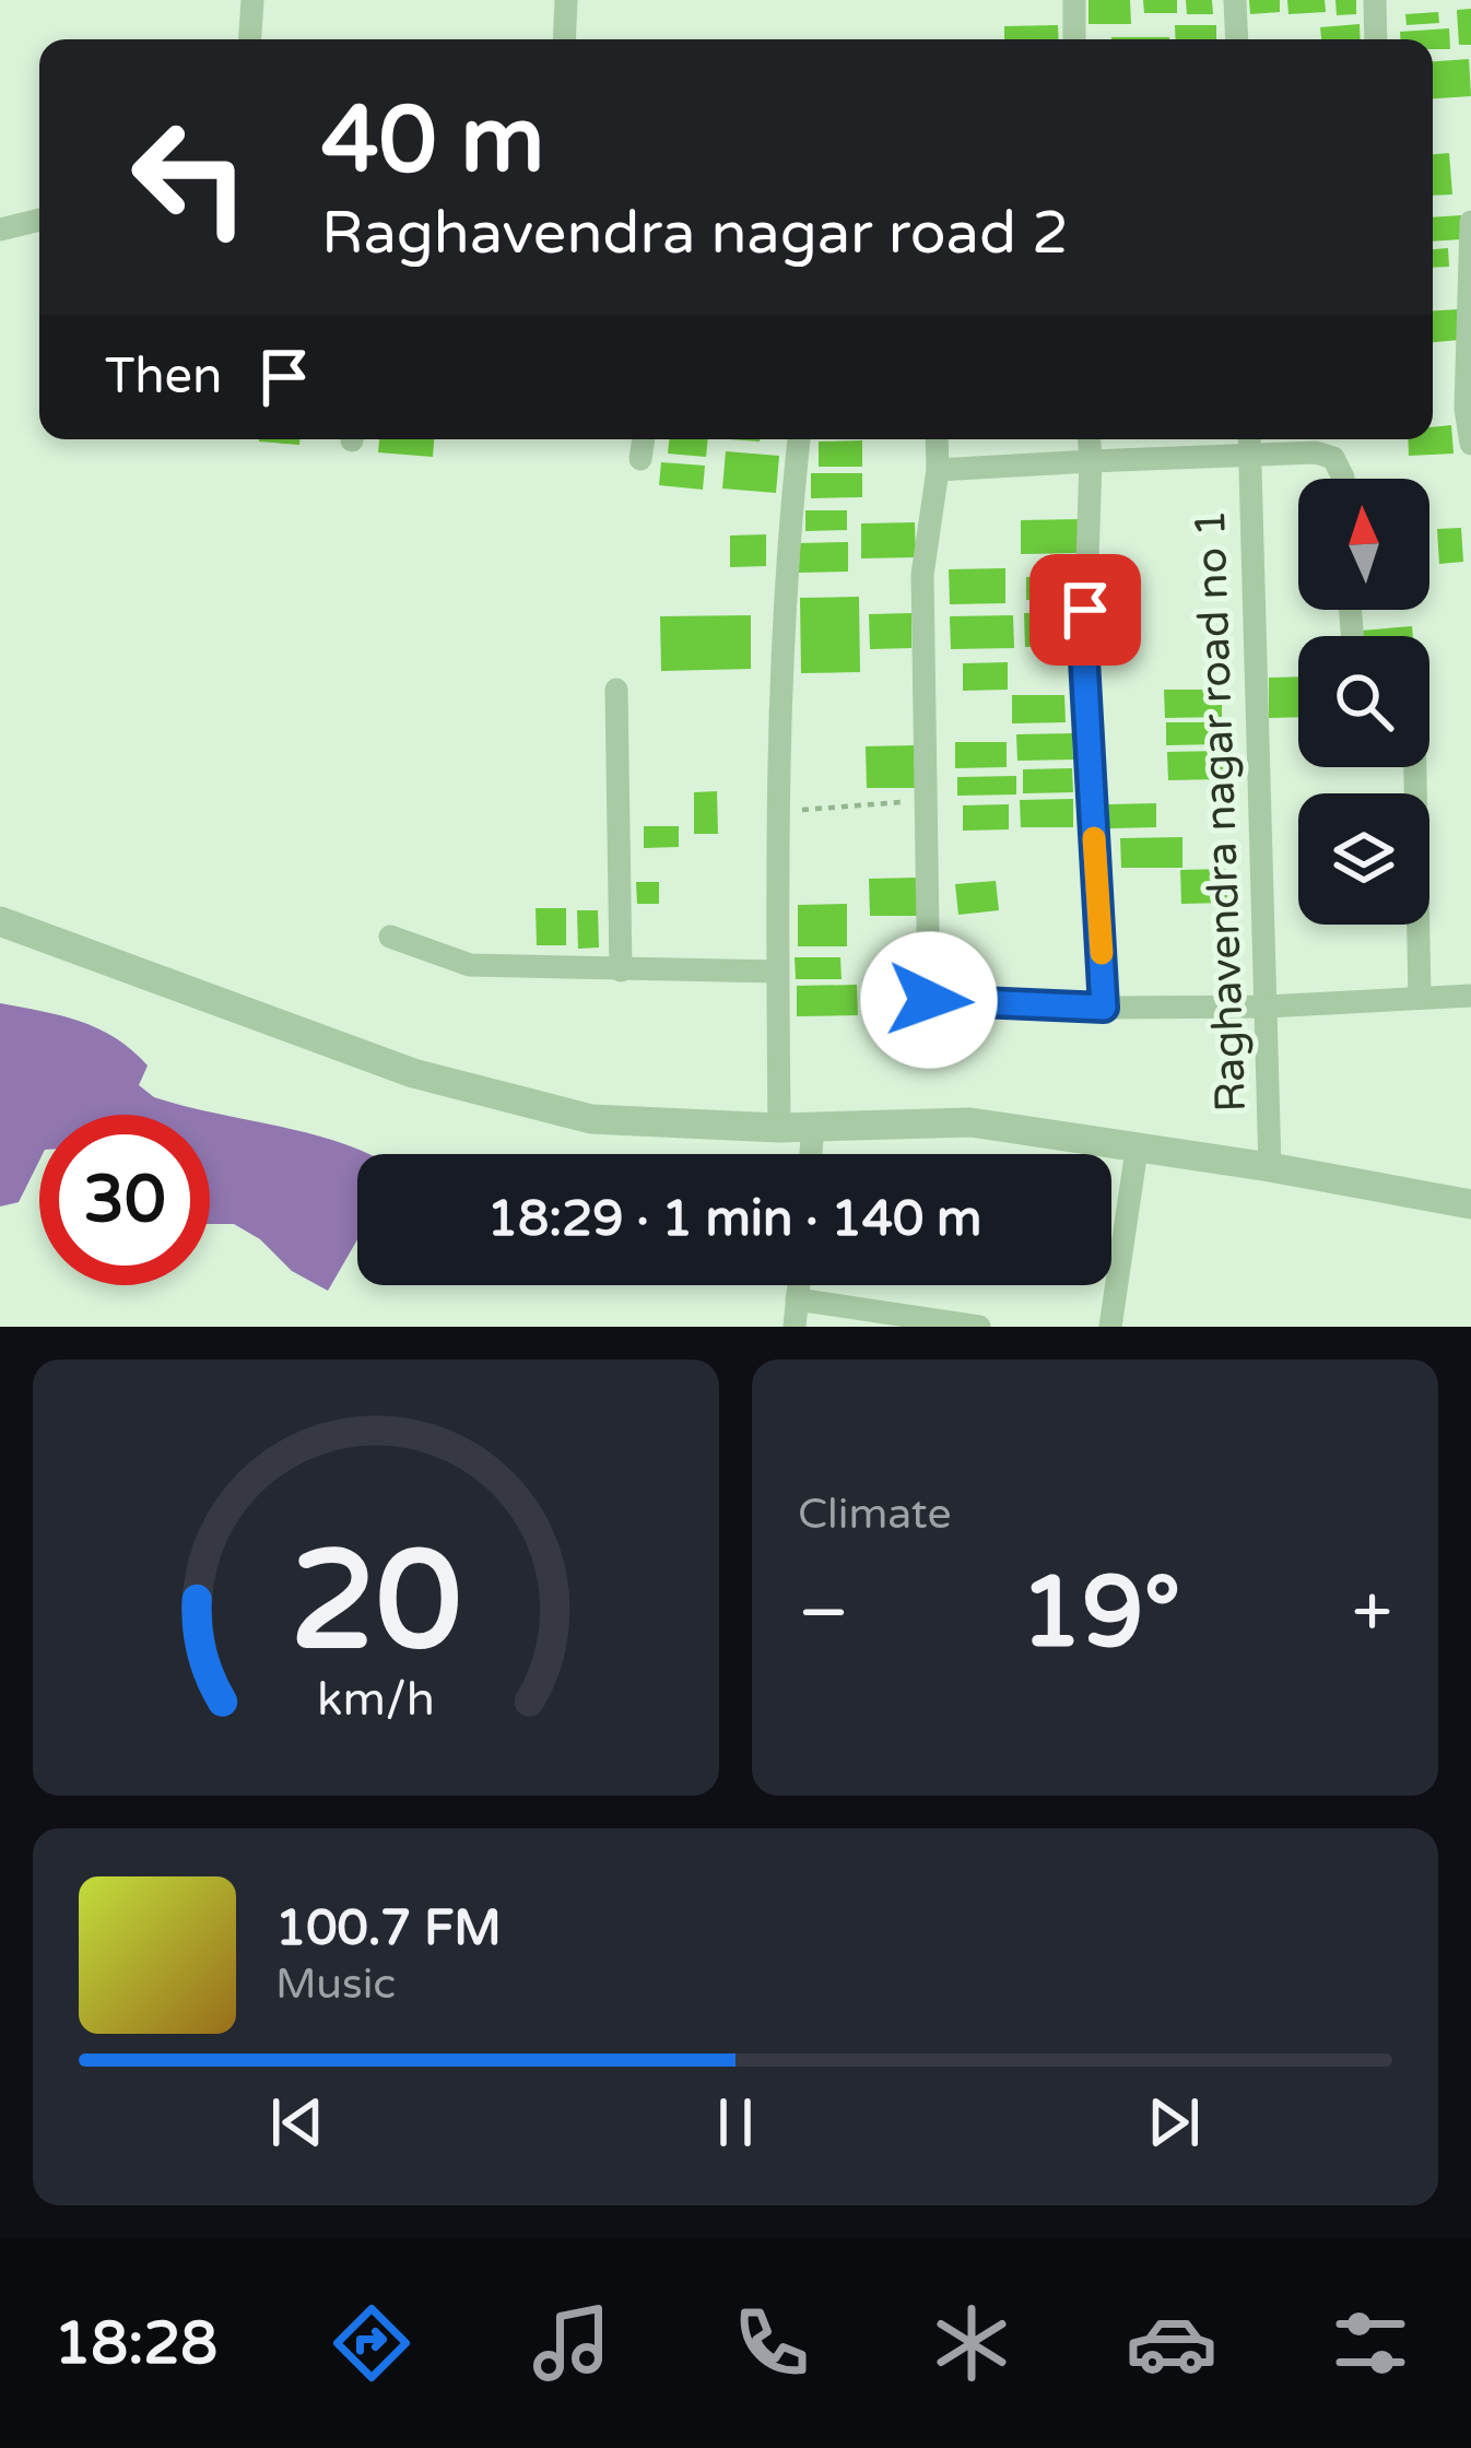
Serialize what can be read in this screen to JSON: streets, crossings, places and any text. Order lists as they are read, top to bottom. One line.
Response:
{"streets":{"street":["Raghavendra nagar road no 1"]},"north":"top","page":{"turn":["40 m","Raghavendra nagar road 2"],"then":"Then","limit":"30","trip":"18:29 · 1 min · 140 m","tile":"Climate","heat":["−","19°","+"],"song":["100.7 FM","Music"],"tabs":"18:28","gauge":["20","km/h"]}}
